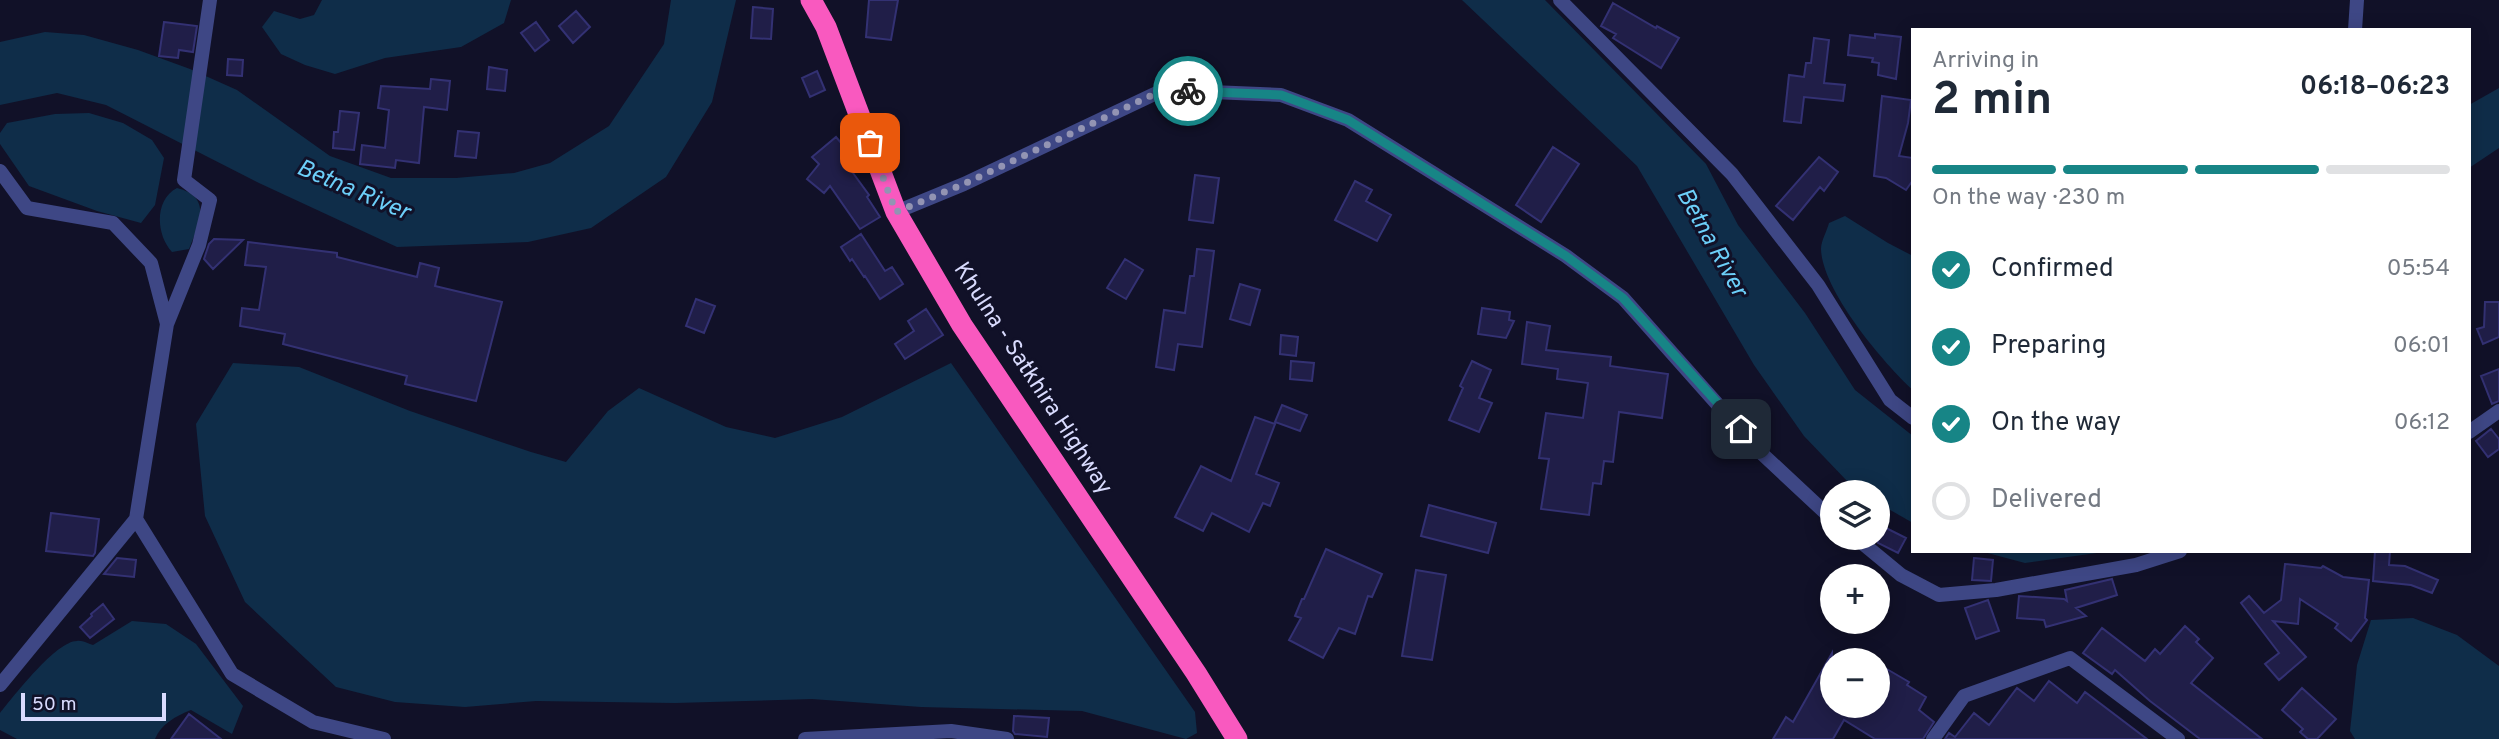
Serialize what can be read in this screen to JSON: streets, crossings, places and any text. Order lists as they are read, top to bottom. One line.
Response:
{"streets":{"highway":["Khulna - Satkhira Highway"]},"water":["Betna River"],"scale_bar":"50 m","page":{"heading":["2 min","Arriving in","06:18–06:23"],"bar":"On the way · 230 m","list":[["Confirmed","05:54"],["Preparing","06:01"],["On the way","06:12"],"Delivered"],"map_buttons":["+","−"],"scale":"50 m"}}
